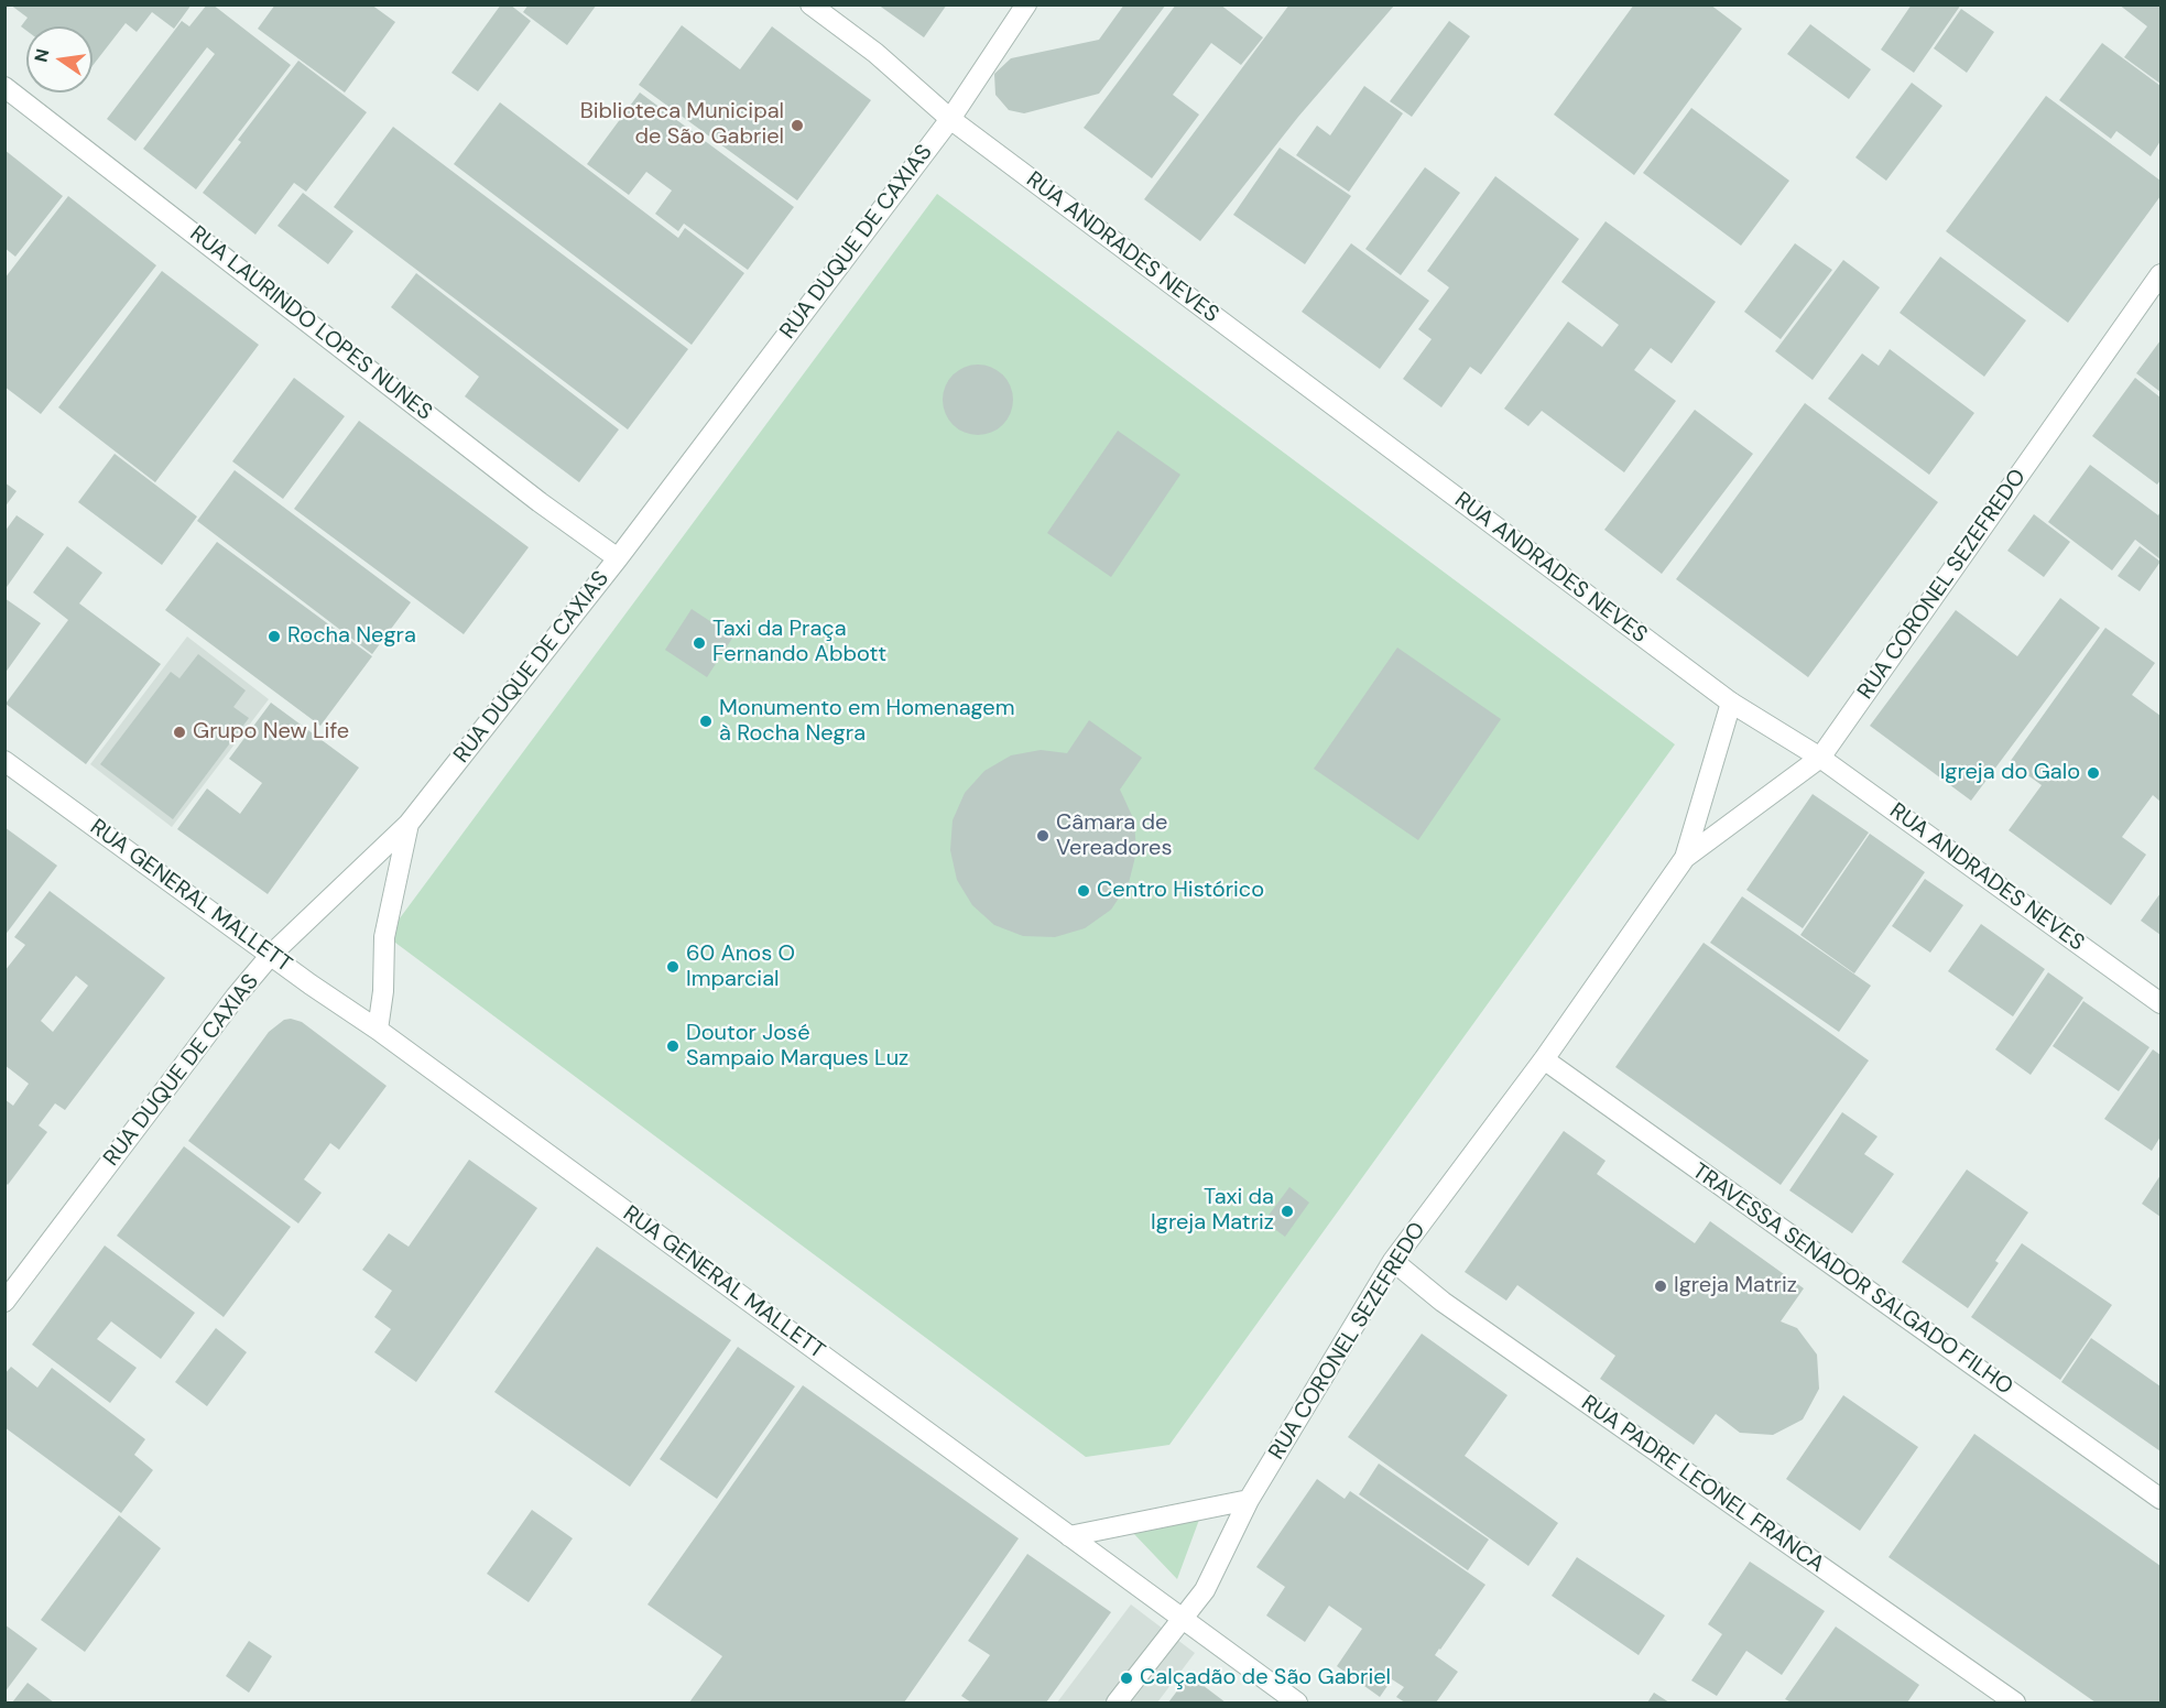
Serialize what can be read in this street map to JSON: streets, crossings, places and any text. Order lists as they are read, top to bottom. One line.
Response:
{"streets":{"street":["RUA DUQUE DE CAXIAS","RUA ANDRADES NEVES","RUA LAURINDO LOPES NUNES","RUA CORONEL SEZEFREDO","RUA GENERAL MALLETT","TRAVESSA SENADOR SALGADO FILHO","RUA PADRE LEONEL FRANCA"]},"crossings":[["RUA DUQUE DE CAXIAS","RUA ANDRADES NEVES"],["RUA DUQUE DE CAXIAS","RUA LAURINDO LOPES NUNES"],["RUA DUQUE DE CAXIAS","RUA GENERAL MALLETT"],["RUA ANDRADES NEVES","RUA CORONEL SEZEFREDO"],["RUA CORONEL SEZEFREDO","RUA GENERAL MALLETT"],["RUA CORONEL SEZEFREDO","TRAVESSA SENADOR SALGADO FILHO"],["RUA CORONEL SEZEFREDO","RUA PADRE LEONEL FRANCA"]],"places":["Biblioteca Municipal de São Gabriel","Rocha Negra","Taxi da Praça Fernando Abbott","Monumento em Homenagem à Rocha Negra","Grupo New Life","Igreja do Galo","Câmara de Vereadores","Centro Histórico","60 Anos O Imparcial","Doutor José Sampaio Marques Luz","Taxi da Igreja Matriz","Igreja Matriz","Calçadão de São Gabriel"],"north":"left"}
